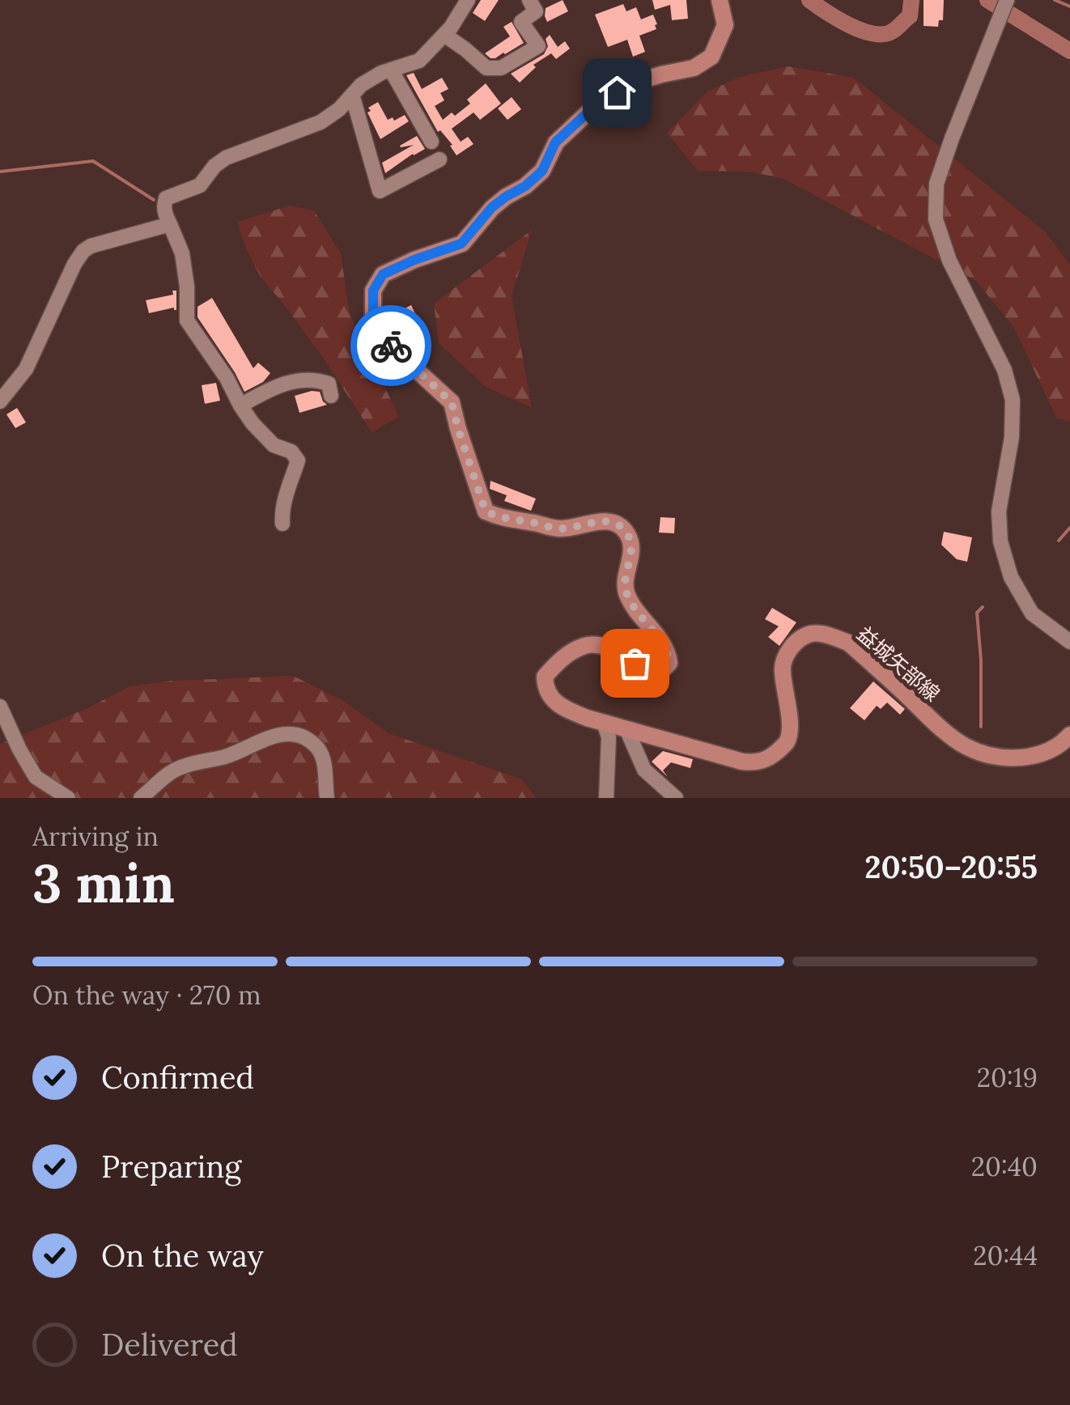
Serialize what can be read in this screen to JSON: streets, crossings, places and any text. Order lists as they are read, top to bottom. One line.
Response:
{"streets":{"main road":["益城矢部線"]},"page":{"heading":["3 min","Arriving in","20:50–20:55"],"bar":"On the way · 270 m","list":[["Confirmed","20:19"],["Preparing","20:40"],["On the way","20:44"],"Delivered"]}}
